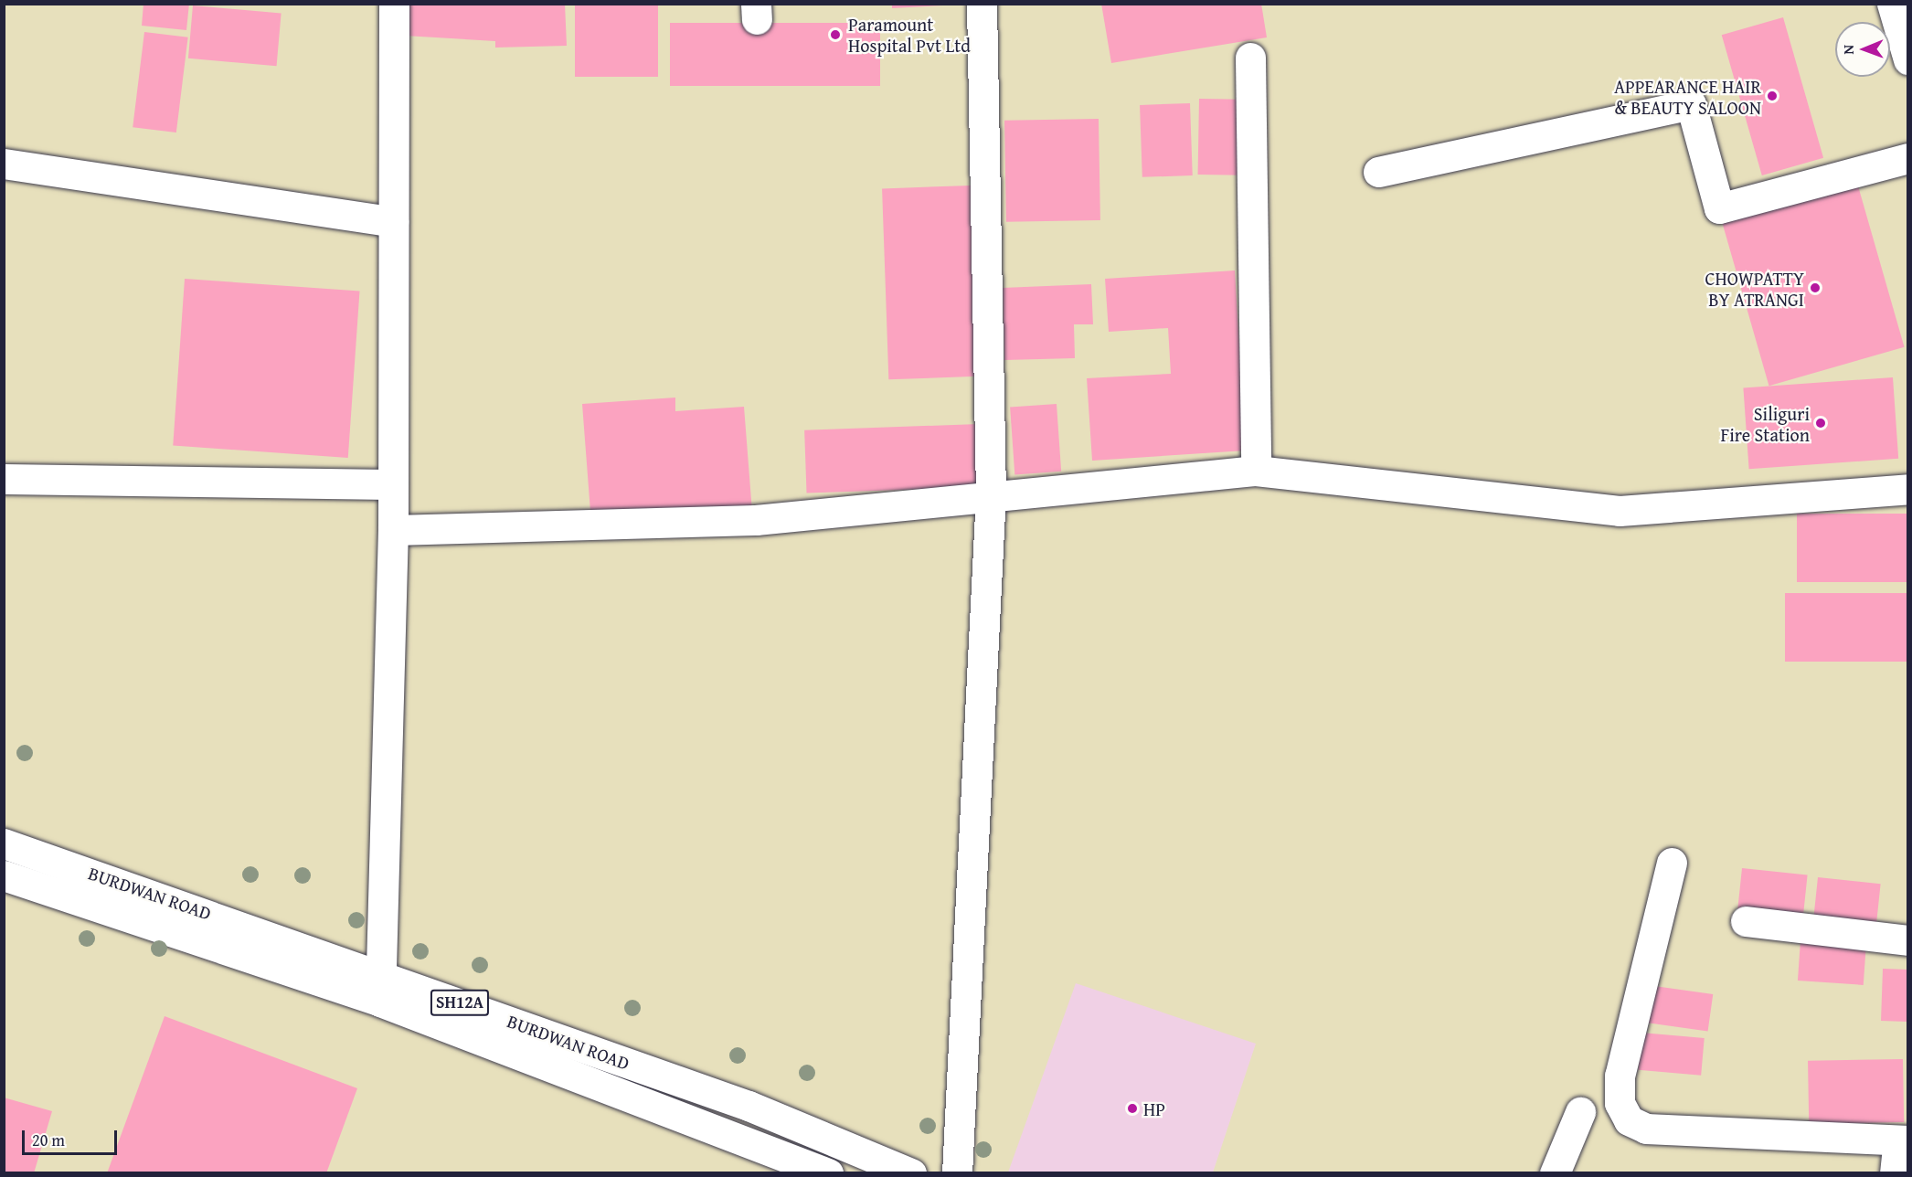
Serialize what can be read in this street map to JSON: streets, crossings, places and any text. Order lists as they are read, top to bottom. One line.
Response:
{"streets":{"street":["BURDWAN ROAD","SH12A"]},"places":["Paramount Hospital Pvt Ltd","APPEARANCE HAIR & BEAUTY SALOON","CHOWPATTY BY ATRANGI","Siliguri Fire Station","HP"],"scale_bar":"20 m","north":"left"}
